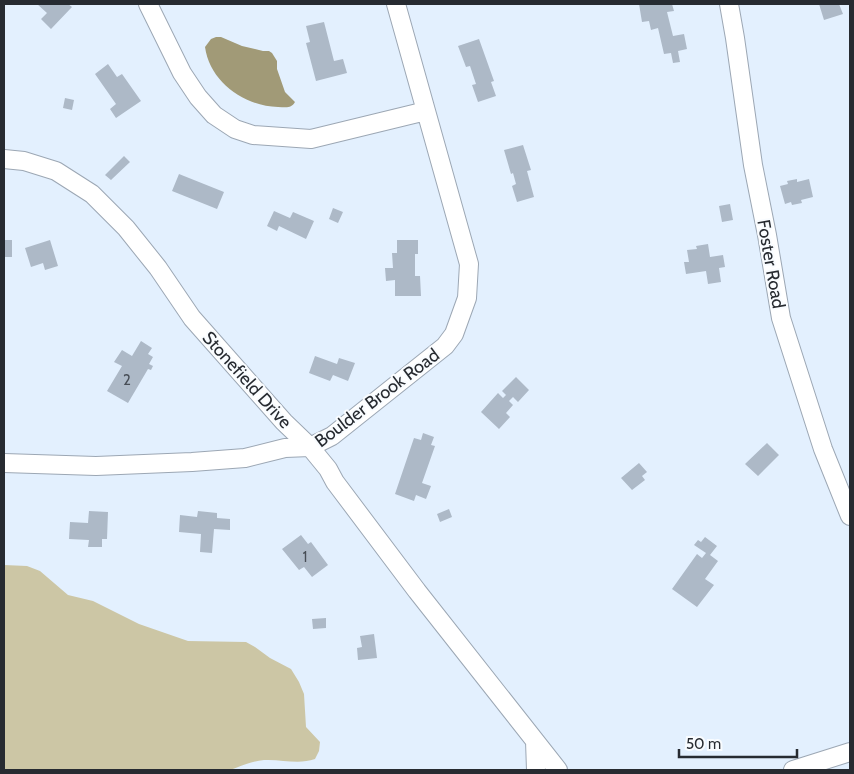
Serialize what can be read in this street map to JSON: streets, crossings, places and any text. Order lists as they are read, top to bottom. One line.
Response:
{"streets":{"street":["Foster Road","Stonefield Drive","Boulder Brook Road"]},"crossings":[["Stonefield Drive","Boulder Brook Road"]],"house_numbers":["2","1"],"scale_bar":"50 m"}
